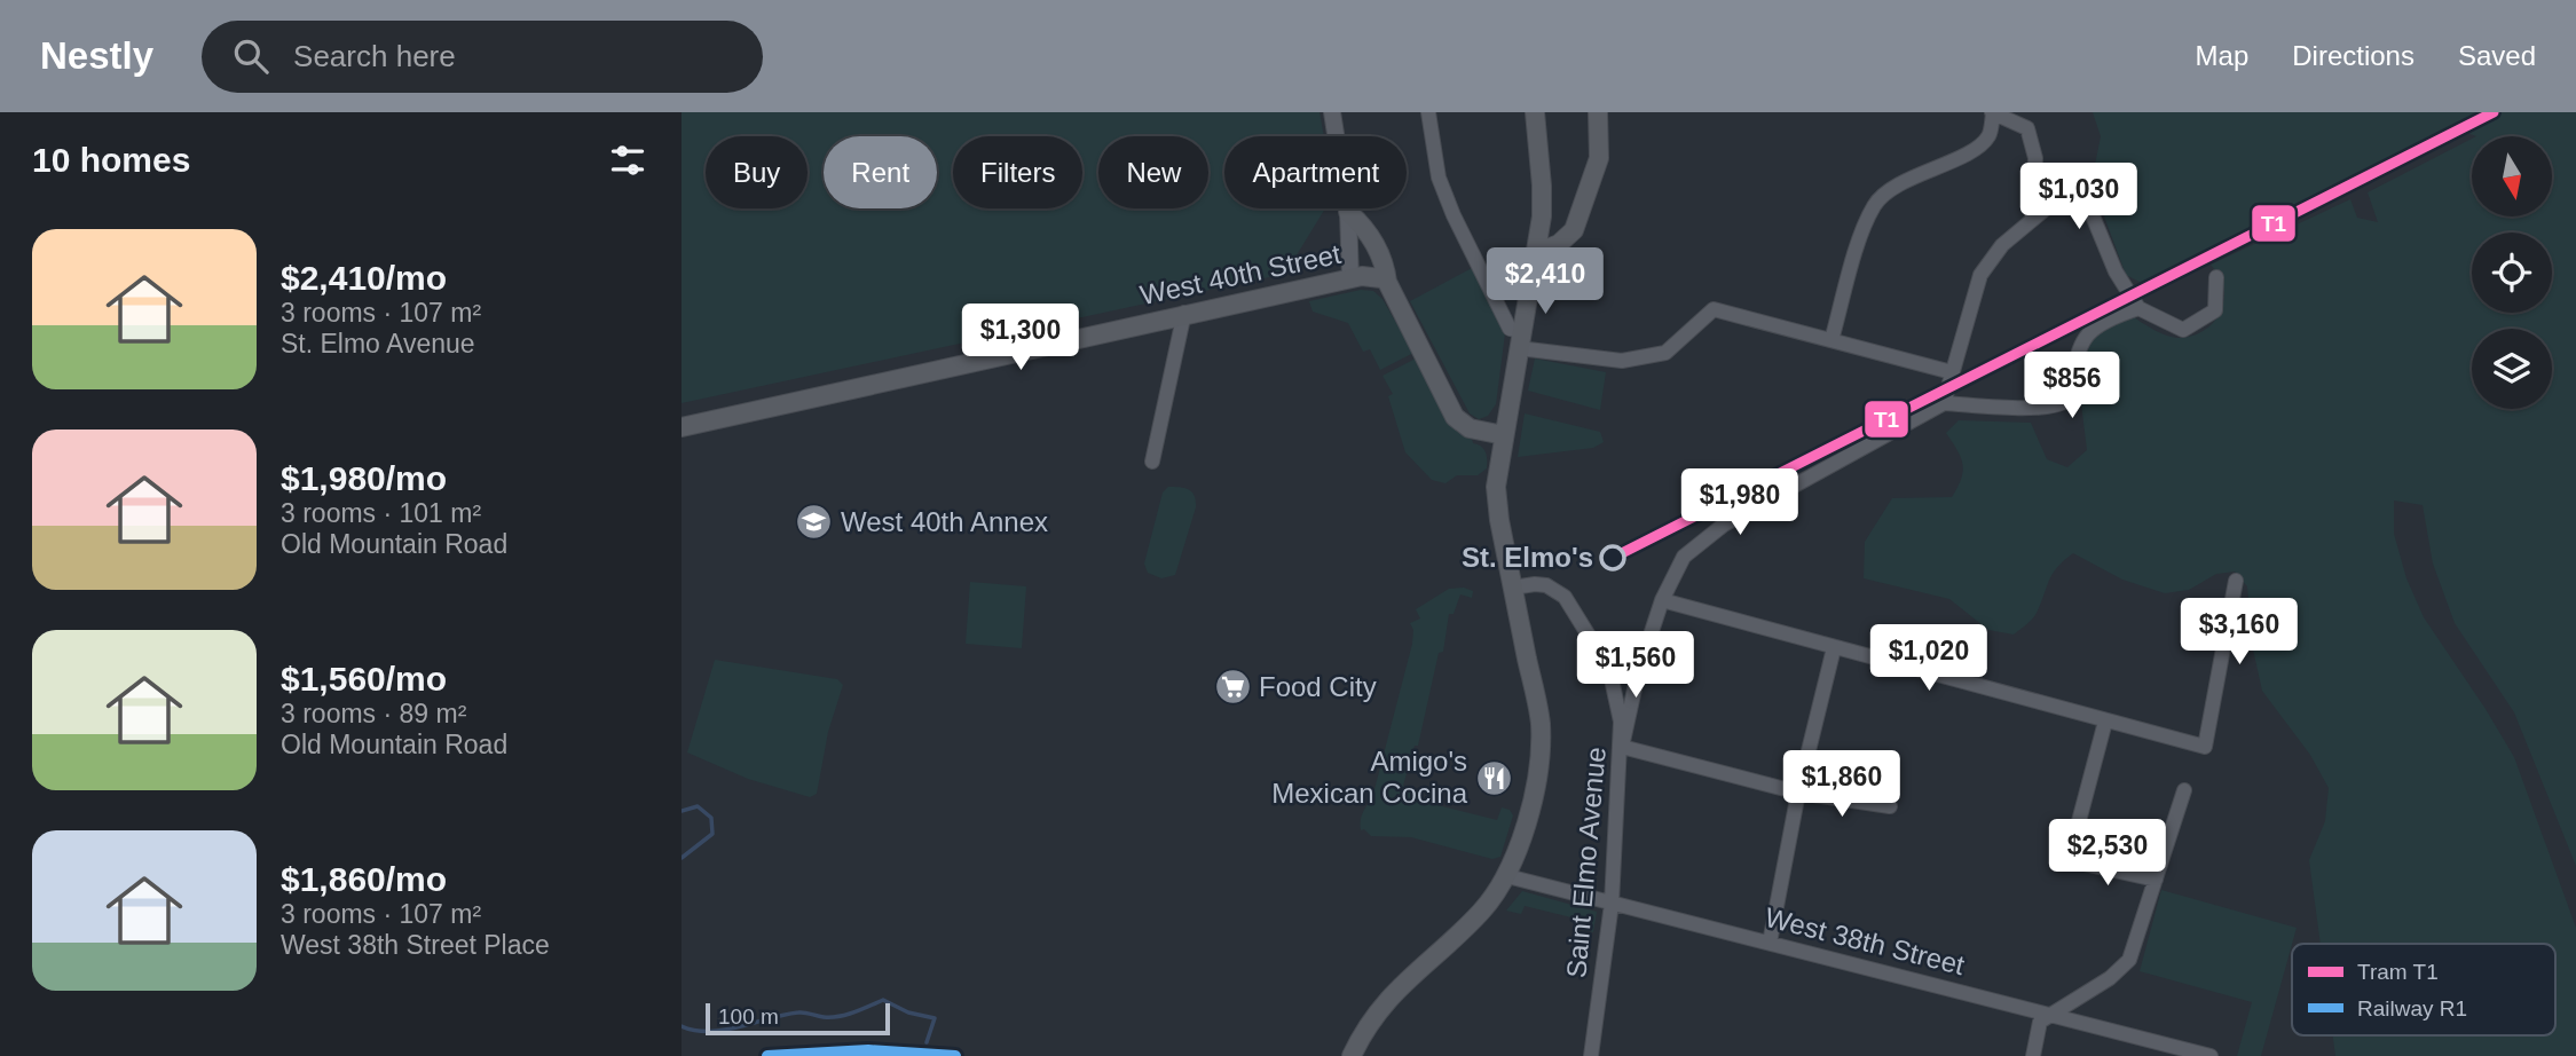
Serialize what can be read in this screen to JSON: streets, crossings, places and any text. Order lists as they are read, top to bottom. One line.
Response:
{"streets":{"main road":["West 40th Street"],"street":["Saint Elmo Avenue","West 38th Street"]},"crossings":[["Saint Elmo Avenue","West 38th Street"]],"places":{"school or university":["West 40th Annex"],"other":["St. Elmo's"],"supermarket":["Food City"],"restaurant":["Amigo's Mexican Cocina"]},"lines":["tram line T1","rail line R1"],"legend":["Tram T1","Railway R1"],"scale_bar":"100 m","north":"bottom","page":{"header":"Nestly","search":"Search here","nav":["Map","Directions","Saved"],"heading":"10 homes","chip":["Buy","Rent","Filters","New","Apartment"],"price":["$1,030","$2,410","$1,300","$856","$1,980","$3,160","$1,020","$1,560","$1,860","$2,530"],"list":[{"name":"$2,410/mo","note":"3 rooms · 107 m² · St. Elmo Avenue"},{"name":"$1,980/mo","note":"3 rooms · 101 m² · Old Mountain Road"},{"name":"$1,560/mo","note":"3 rooms · 89 m² · Old Mountain Road"},{"name":"$1,860/mo","note":"3 rooms · 107 m² · West 38th Street Place"}],"scale":"100 m"}}
